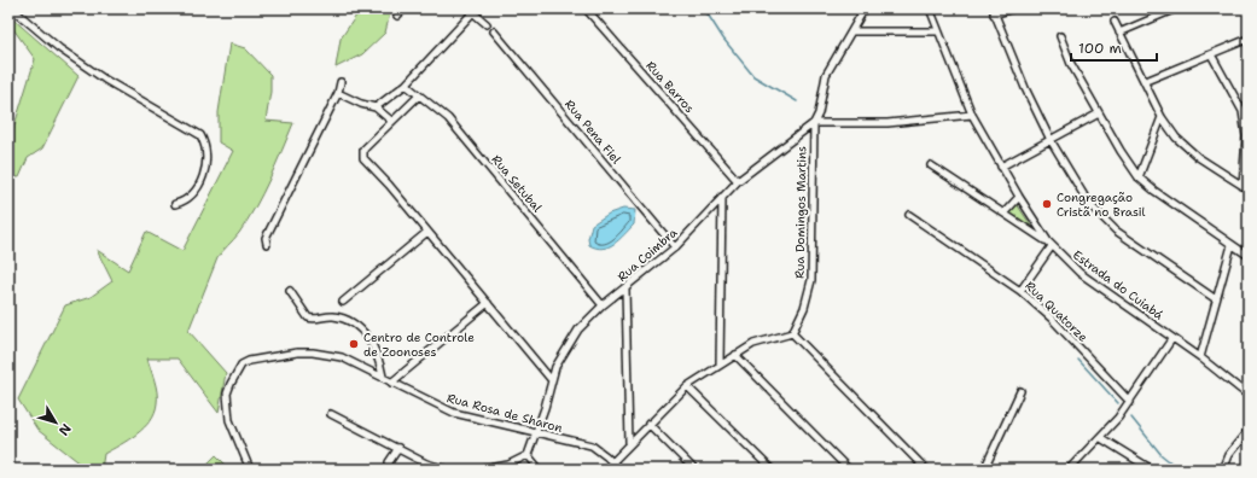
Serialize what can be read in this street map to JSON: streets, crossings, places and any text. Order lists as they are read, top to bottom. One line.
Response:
{"streets":{"street":["Rua Barros","Rua Pena Fiel","Rua Setubal","Rua Domingos Martins","Rua Coimbra","Estrada do Cuiabá","Rua Quatorze","Rua Rosa de Sharon"]},"crossings":[["Rua Barros","Rua Coimbra"],["Rua Pena Fiel","Rua Coimbra"],["Rua Setubal","Rua Coimbra"],["Rua Domingos Martins","Rua Coimbra"],["Rua Coimbra","Rua Rosa de Sharon"]],"places":["Congregação Cristã no Brasil","Centro de Controle de Zoonoses"],"scale_bar":"100 m","north":"bottom right"}
